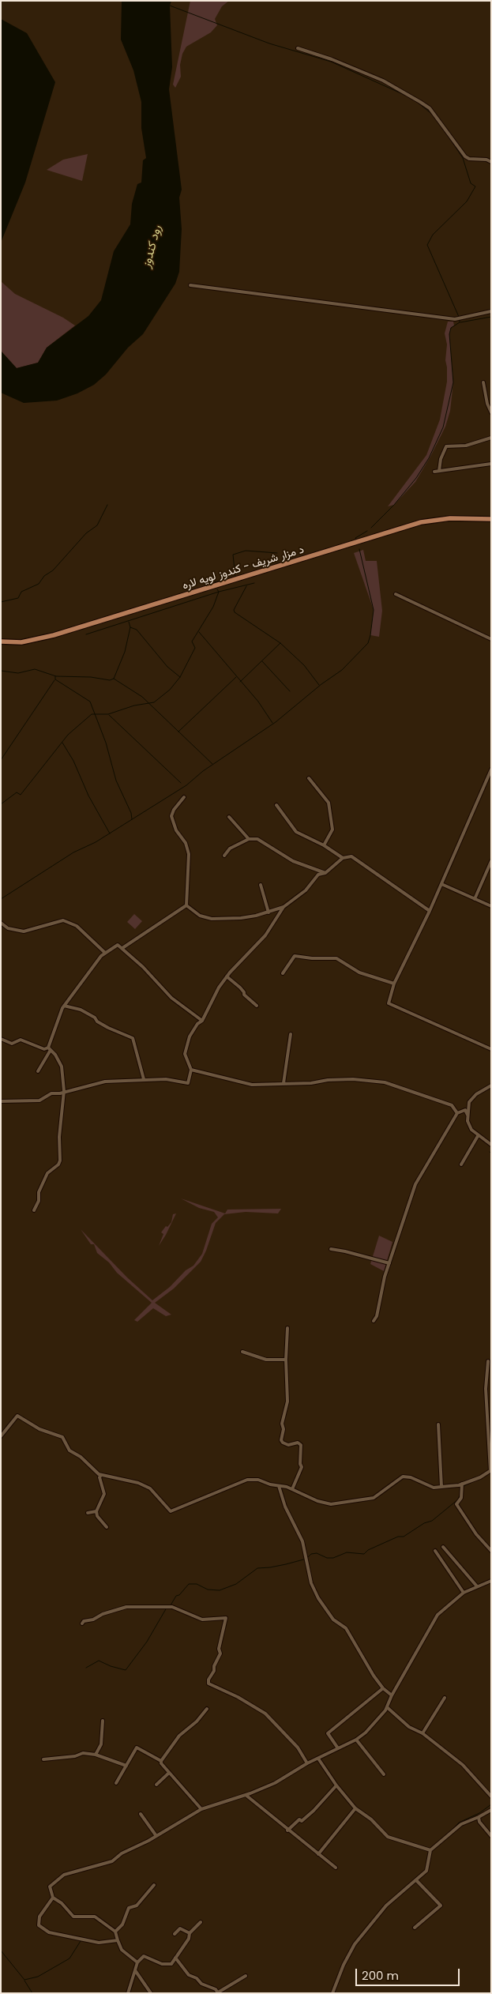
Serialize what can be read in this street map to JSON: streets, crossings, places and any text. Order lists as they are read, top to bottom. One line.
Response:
{"streets":{"main road":["د مزار شریف - کندوز لویه لاره"]},"water":["رود کندوز"],"scale_bar":"200 m"}
